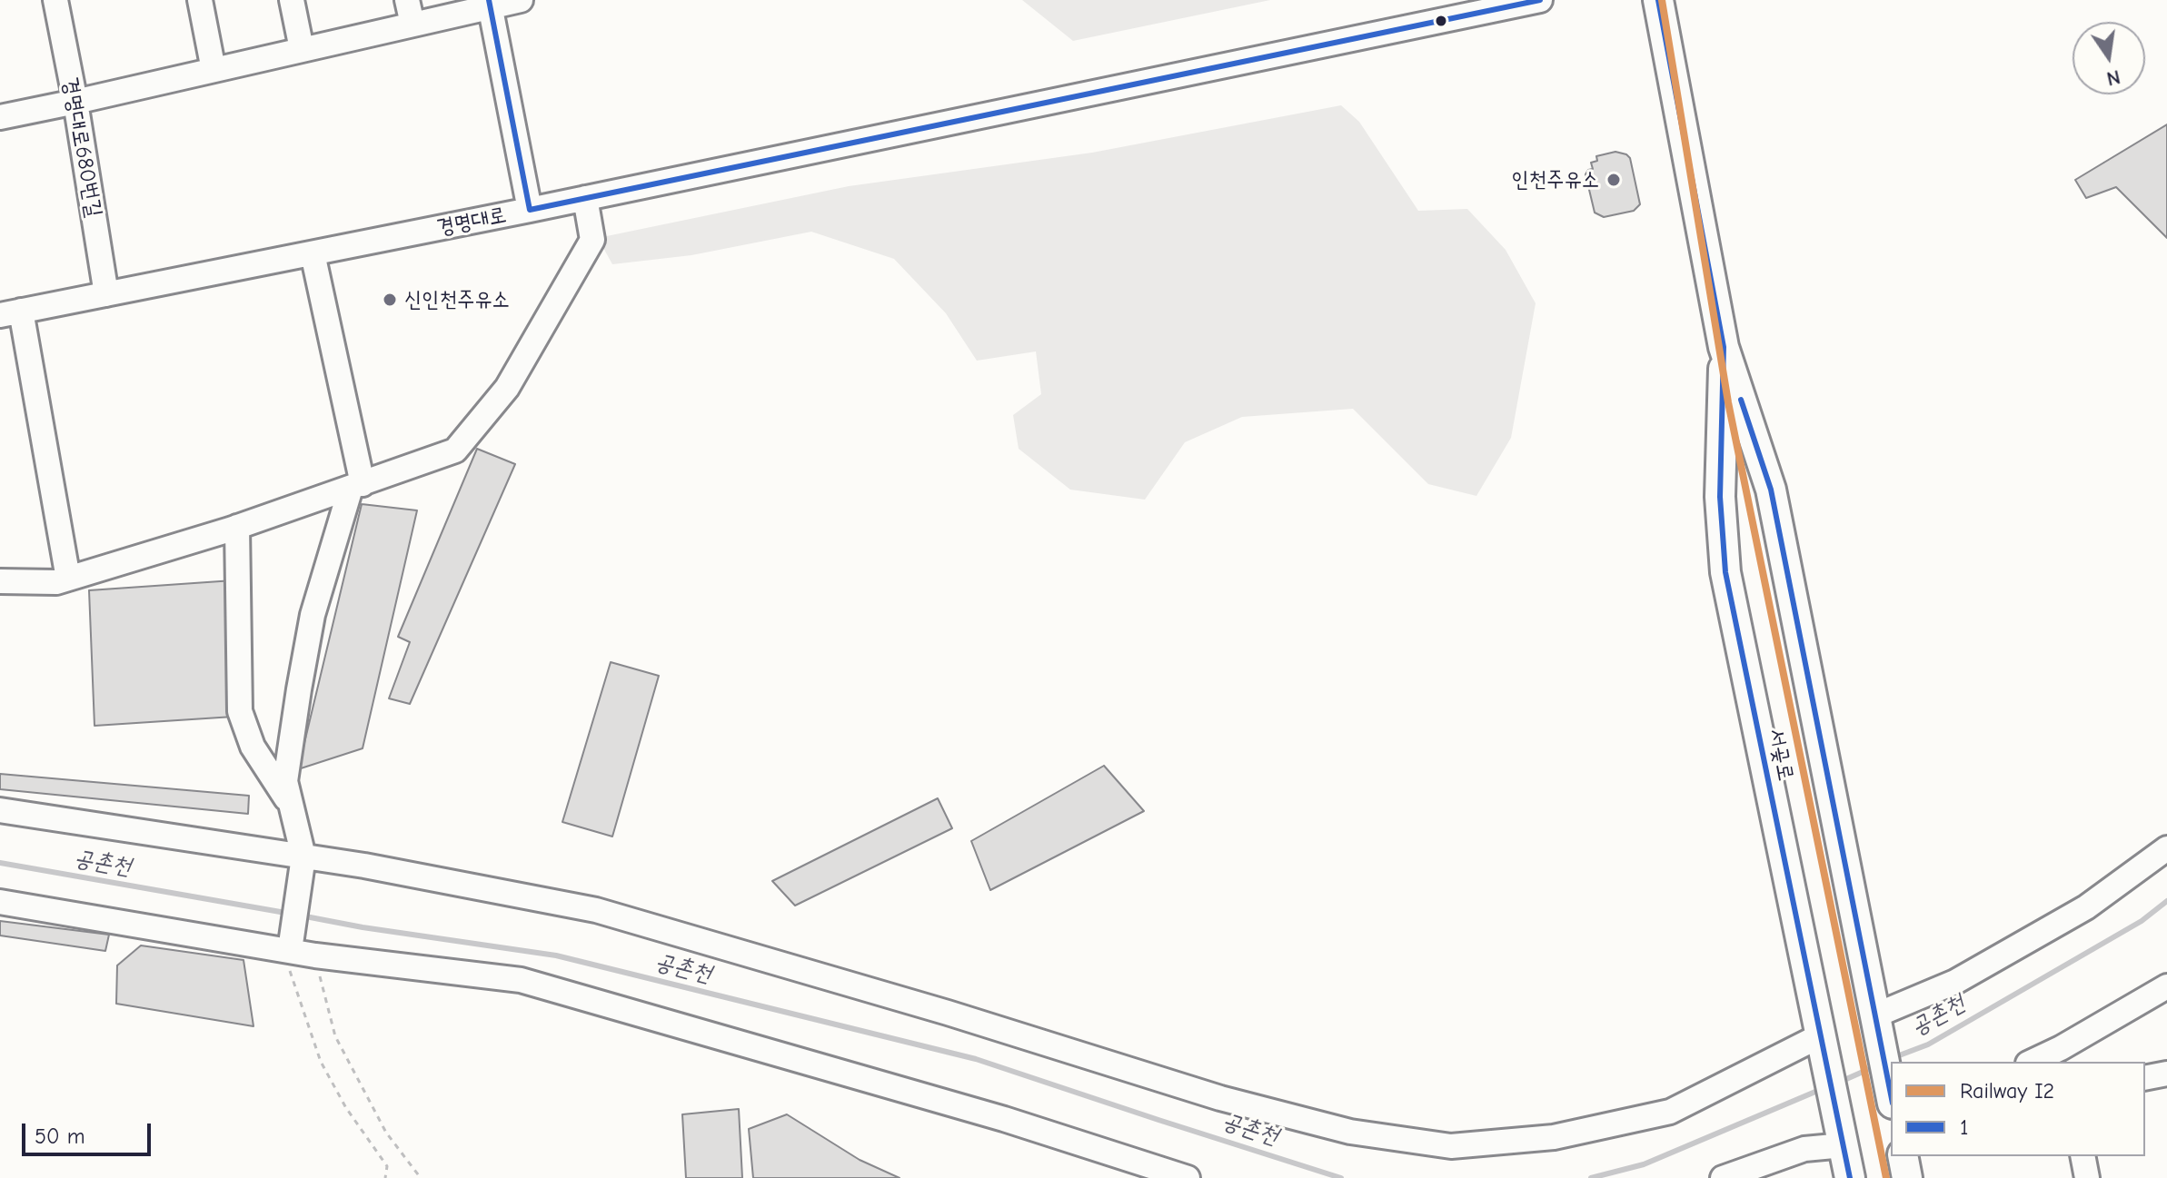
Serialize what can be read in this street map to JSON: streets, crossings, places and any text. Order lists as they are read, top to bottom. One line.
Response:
{"streets":{"main road":["서곶로"],"street":["경명대로680번길","경명대로"]},"crossings":[["경명대로680번길","경명대로"]],"water":["공촌천"],"places":["인천주유소","신인천주유소"],"lines":["rail line I2","transit line 1"],"legend":["Railway I2","1"],"scale_bar":"50 m","north":"bottom"}
